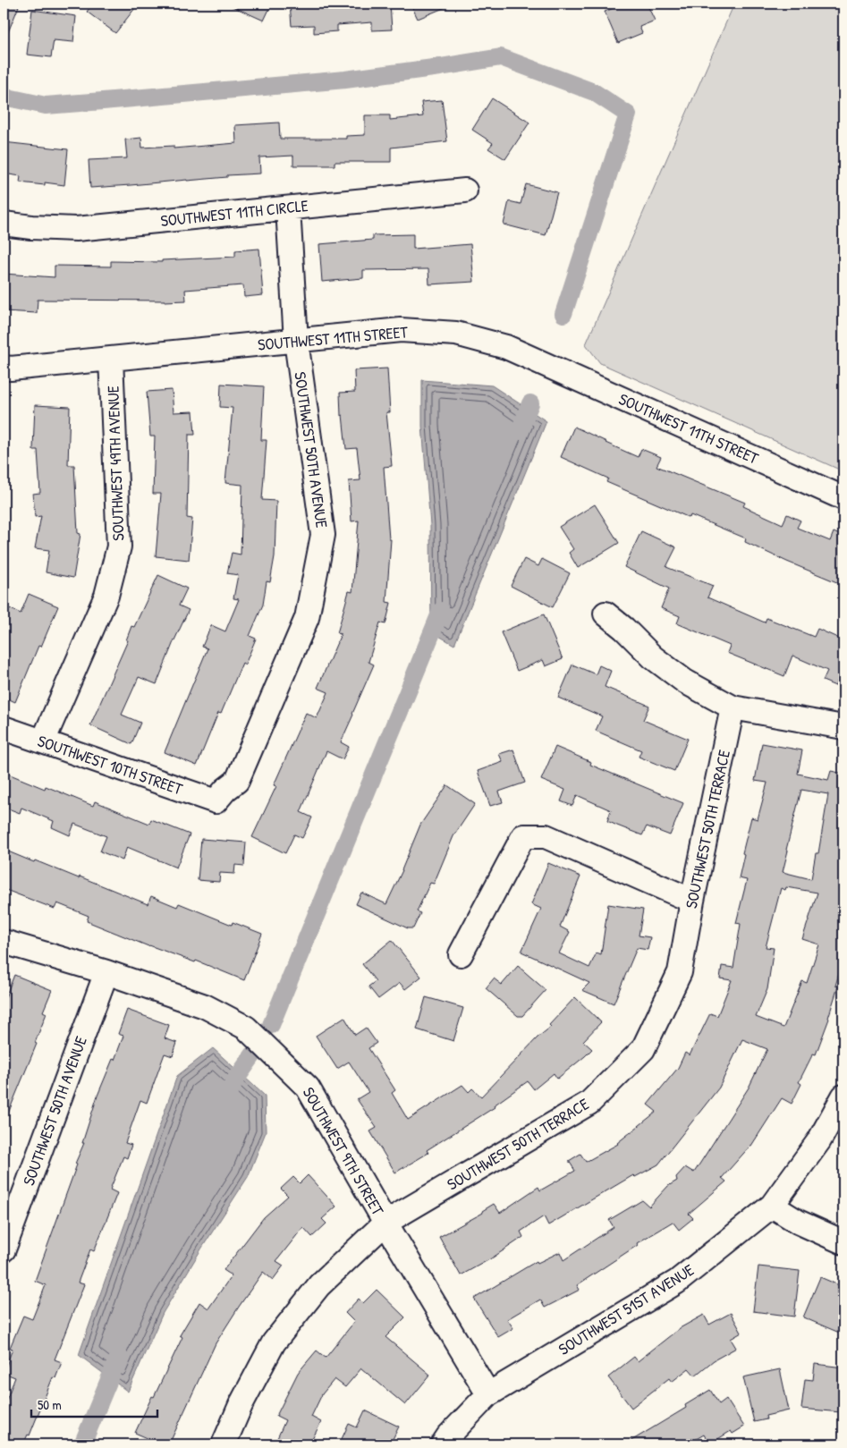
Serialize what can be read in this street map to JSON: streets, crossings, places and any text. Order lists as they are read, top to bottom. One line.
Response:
{"streets":{"street":["SOUTHWEST 11TH CIRCLE","SOUTHWEST 11TH STREET","SOUTHWEST 50TH AVENUE","SOUTHWEST 49TH AVENUE","SOUTHWEST 10TH STREET","SOUTHWEST 50TH TERRACE","SOUTHWEST 9TH STREET","SOUTHWEST 51ST AVENUE"]},"crossings":[["SOUTHWEST 11TH CIRCLE","SOUTHWEST 50TH AVENUE"],["SOUTHWEST 11TH STREET","SOUTHWEST 50TH AVENUE"],["SOUTHWEST 11TH STREET","SOUTHWEST 49TH AVENUE"],["SOUTHWEST 50TH AVENUE","SOUTHWEST 10TH STREET"],["SOUTHWEST 50TH AVENUE","SOUTHWEST 9TH STREET"],["SOUTHWEST 49TH AVENUE","SOUTHWEST 10TH STREET"],["SOUTHWEST 50TH TERRACE","SOUTHWEST 9TH STREET"],["SOUTHWEST 9TH STREET","SOUTHWEST 51ST AVENUE"]],"scale_bar":"50 m"}
